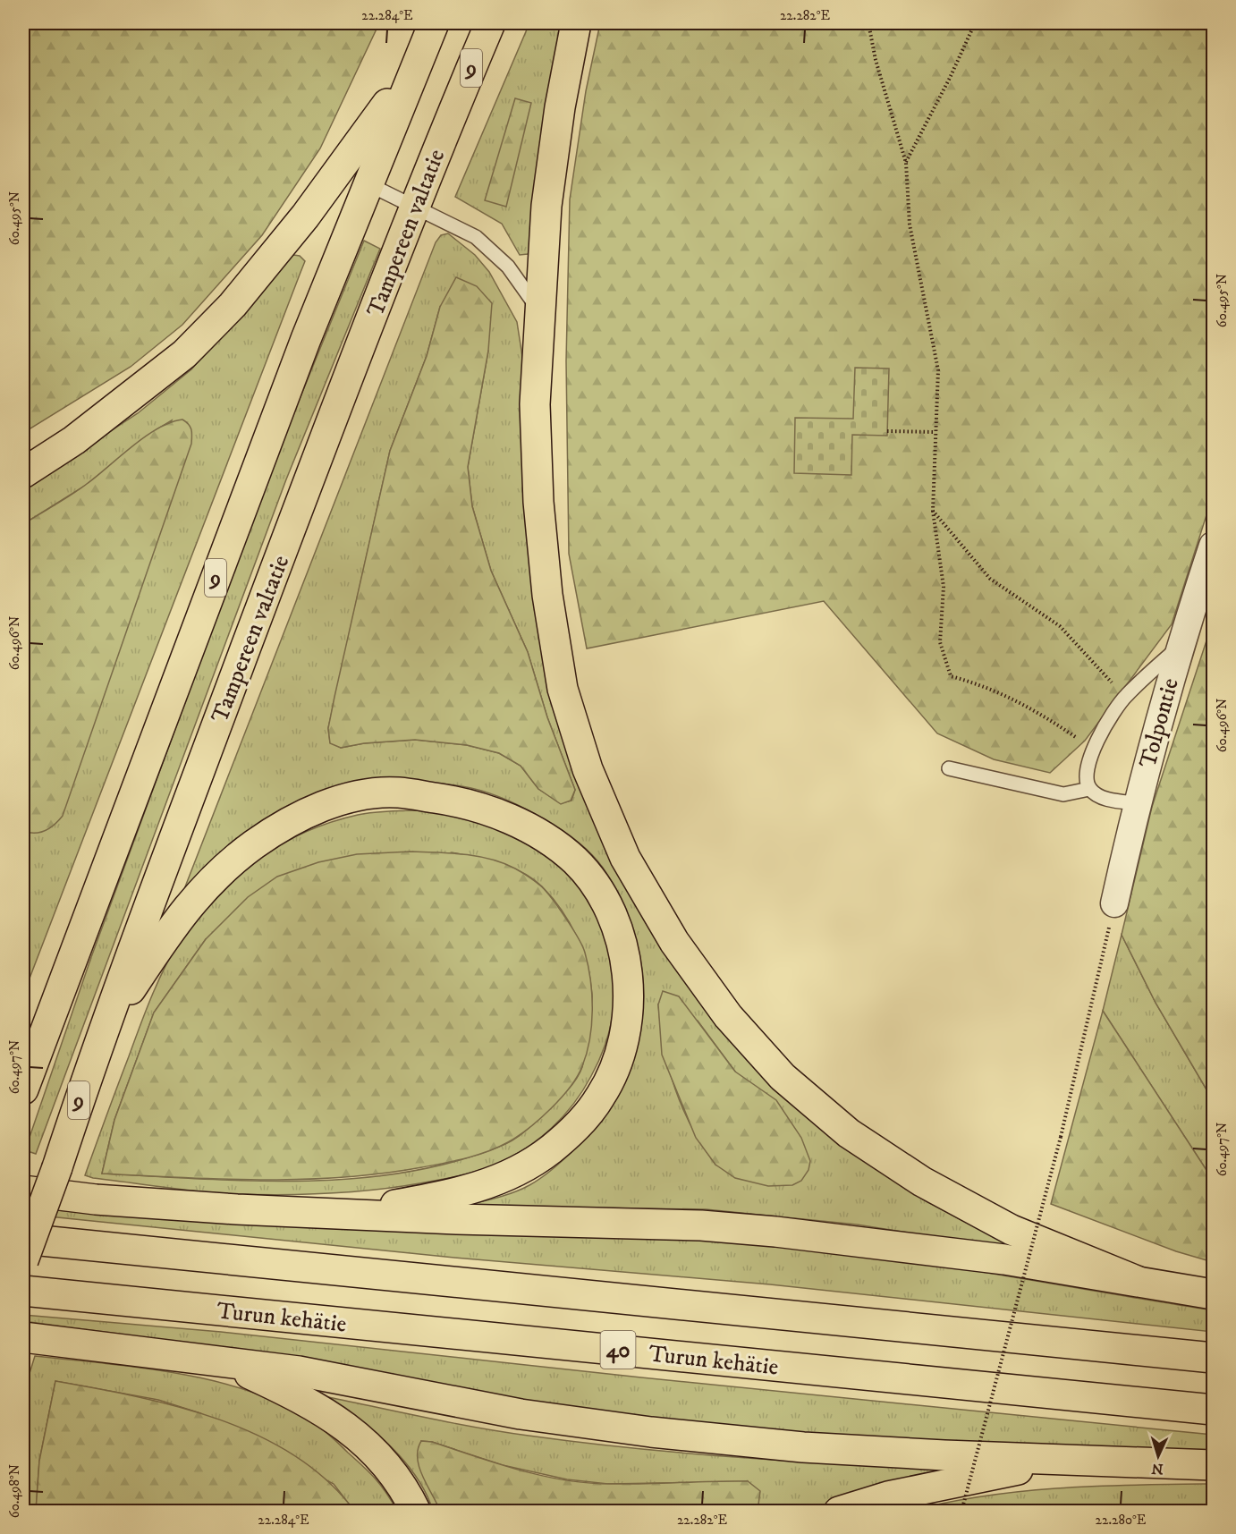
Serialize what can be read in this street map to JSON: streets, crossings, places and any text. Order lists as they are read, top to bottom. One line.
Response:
{"streets":{"highway":["9","Tampereen valtatie","Turun kehätie","40"],"street":["Tolpontie"]},"north":"bottom","coordinates":["22.284°E","22.282°E","60.495°N","60.496°N","60.497°N","60.498°N","22.280°E"]}
